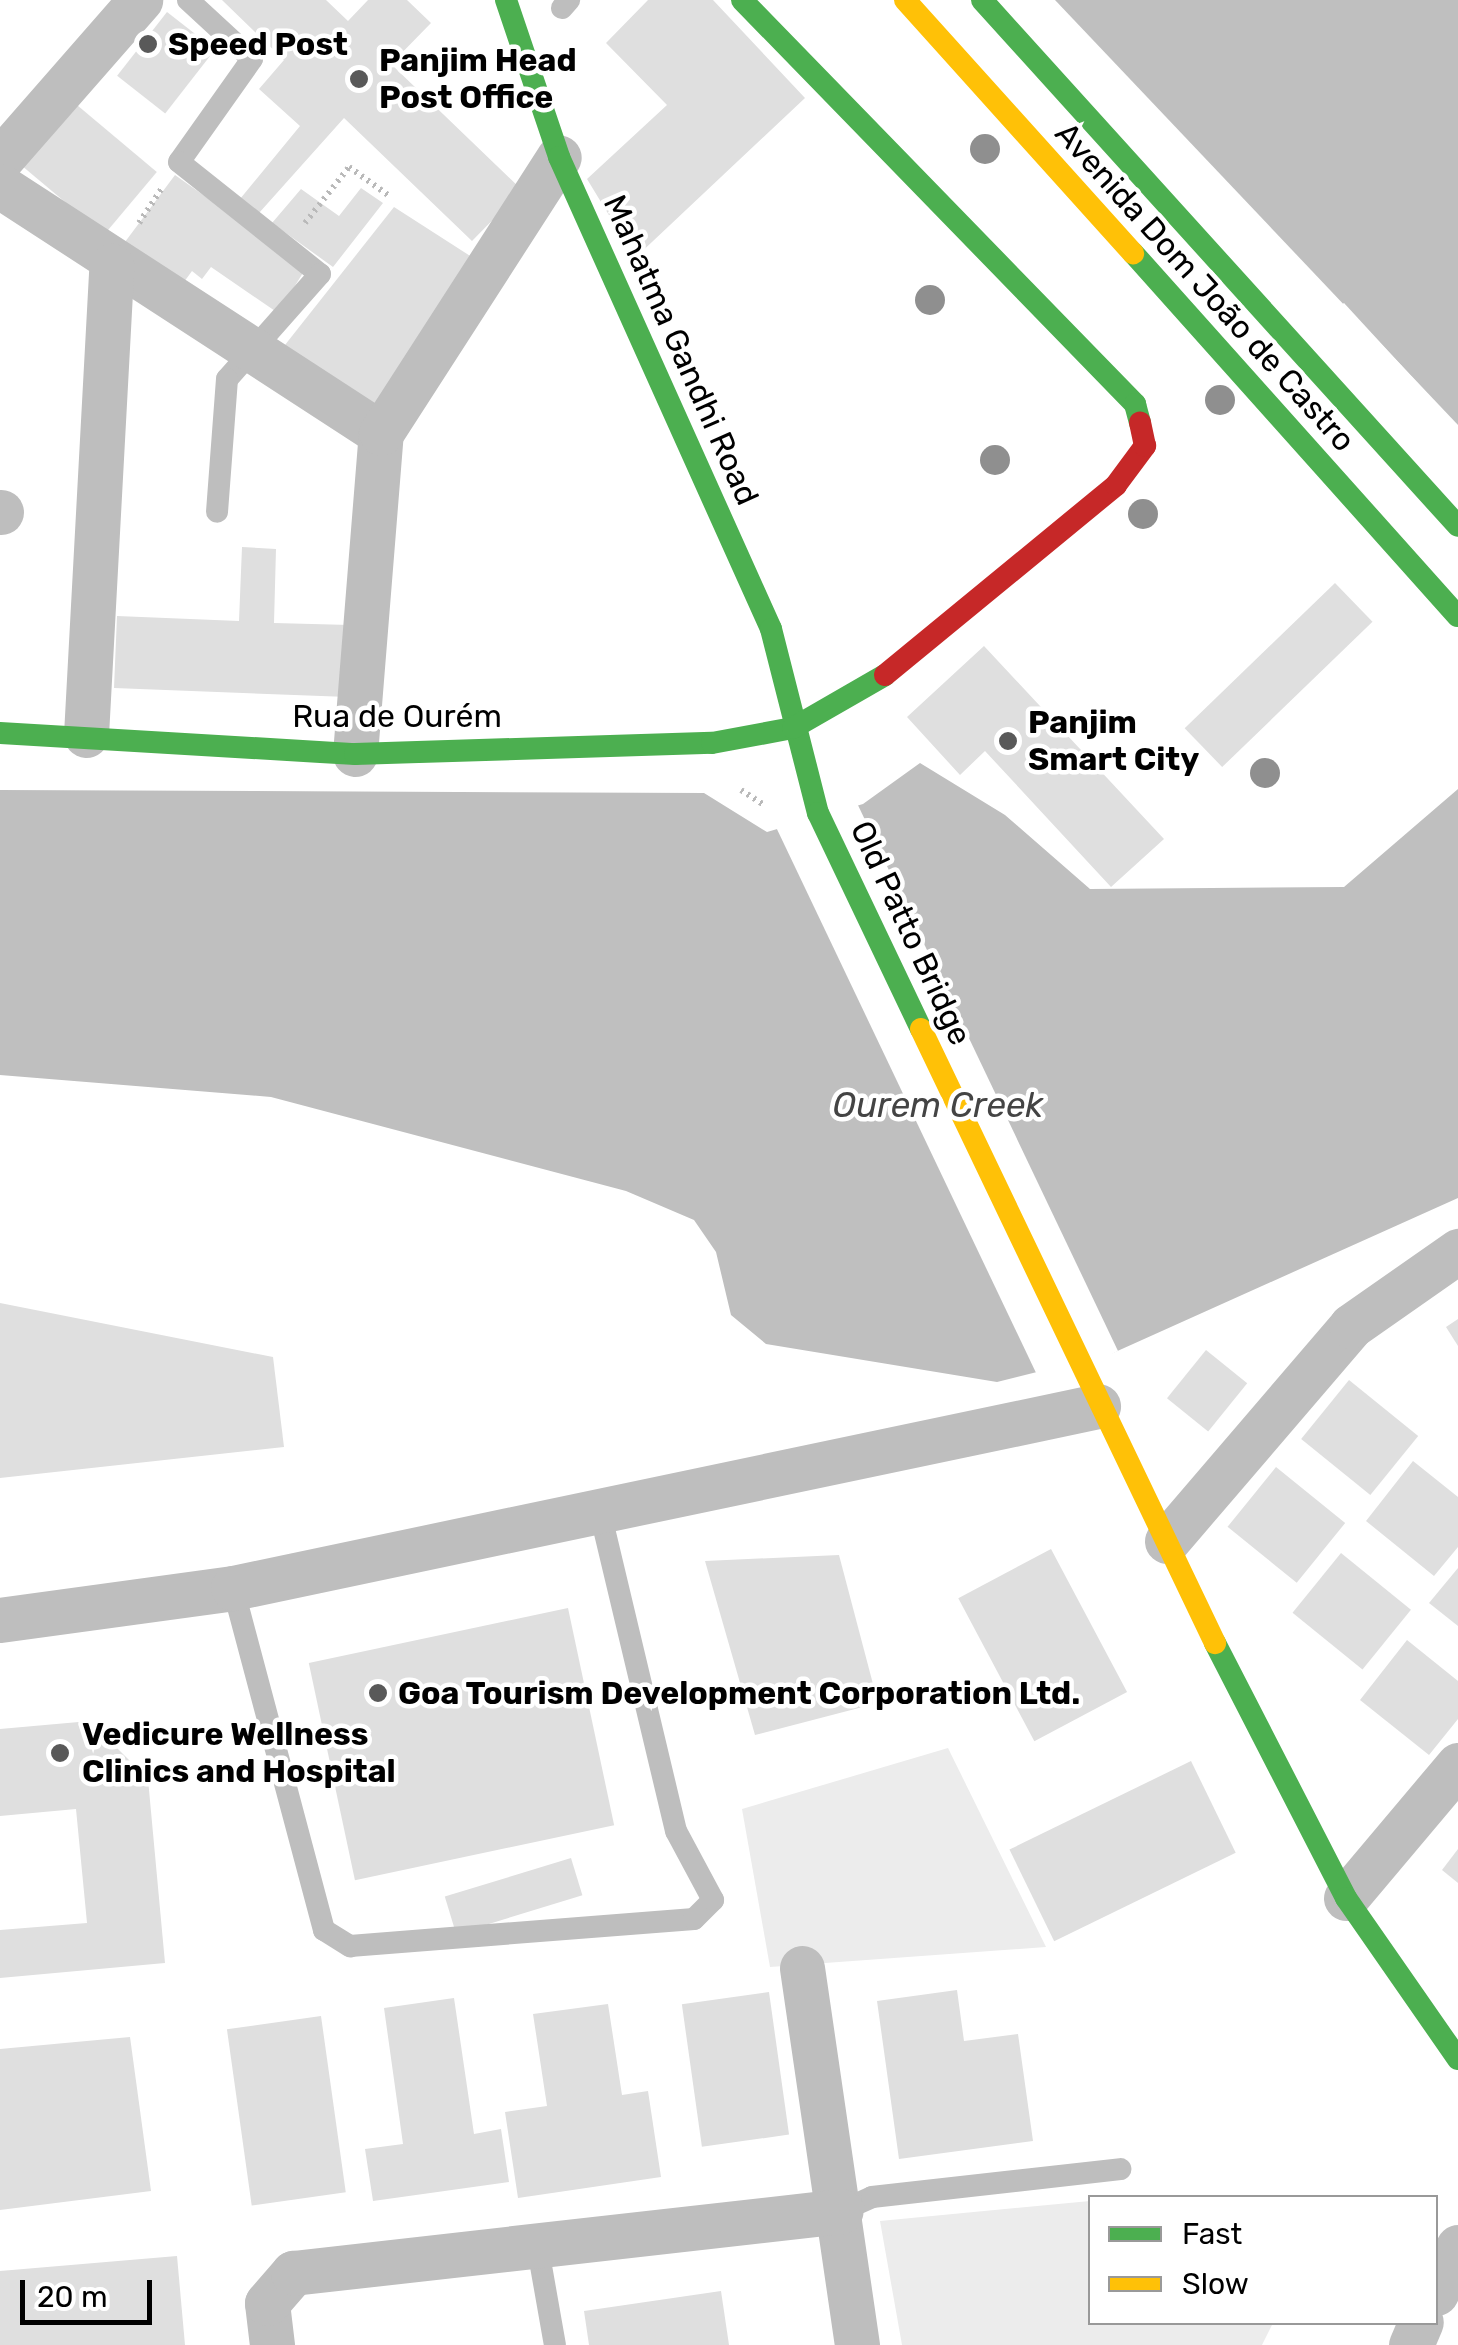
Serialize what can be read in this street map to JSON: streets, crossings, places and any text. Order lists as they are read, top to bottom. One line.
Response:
{"streets":{"main road":["Avenida Dom João de Castro","Mahatma Gandhi Road","Rua de Ourém","Old Patto Bridge"]},"crossings":[["Mahatma Gandhi Road","Rua de Ourém"],["Mahatma Gandhi Road","Old Patto Bridge"],["Rua de Ourém","Old Patto Bridge"]],"water":["Ourem Creek"],"places":["Speed Post","Panjim Head Post Office","Panjim Smart City","Goa Tourism Development Corporation Ltd.","Vedicure Wellness Clinics and Hospital"],"legend":["Fast","Slow"],"scale_bar":"20 m"}
